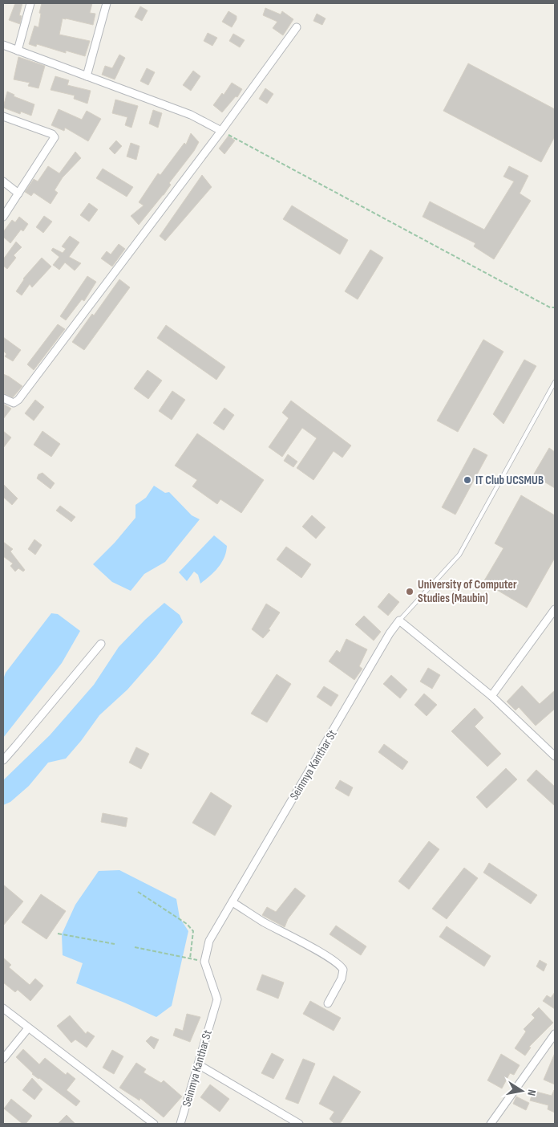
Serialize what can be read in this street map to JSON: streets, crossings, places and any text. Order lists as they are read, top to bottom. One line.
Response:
{"streets":{"street":["Seinmya Kanthar St"]},"places":["IT Club UCSMUB","University of Computer Studies (Maubin)"],"north":"right"}
